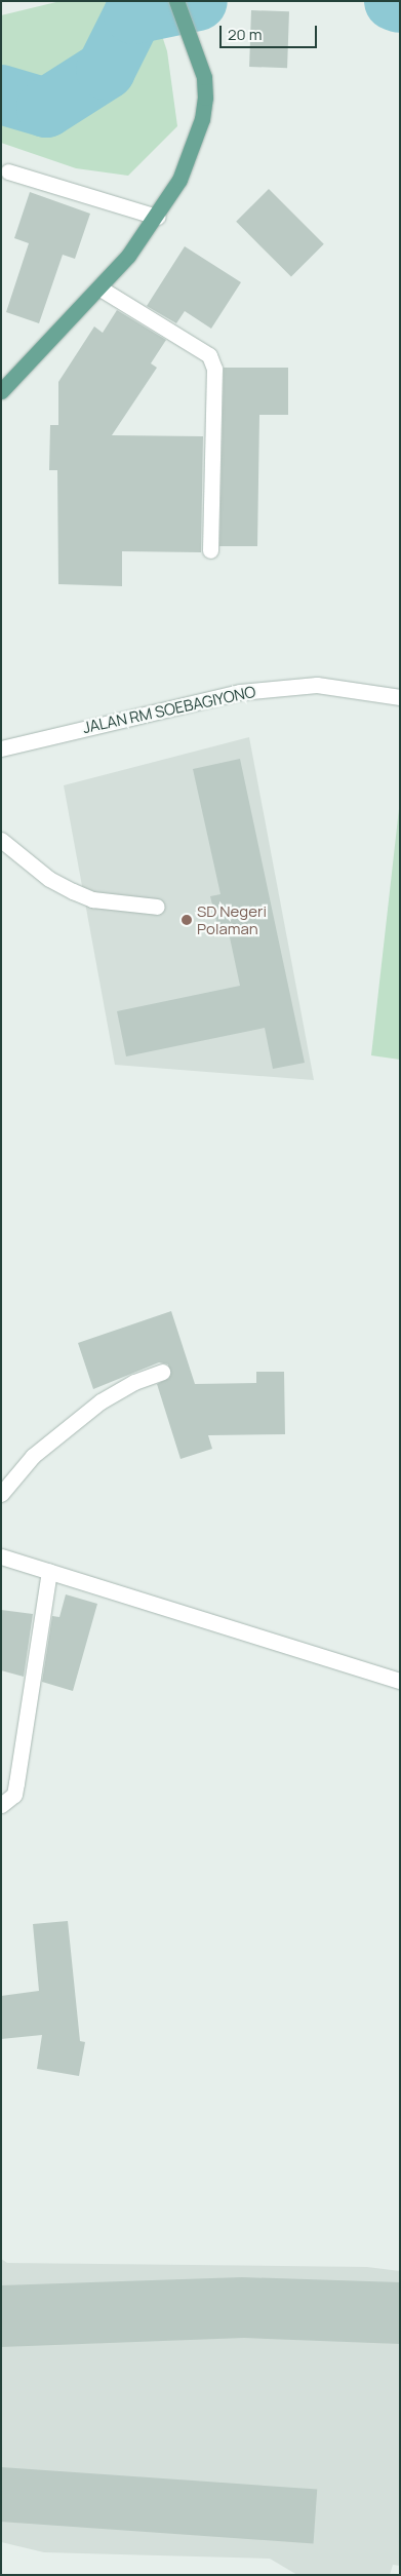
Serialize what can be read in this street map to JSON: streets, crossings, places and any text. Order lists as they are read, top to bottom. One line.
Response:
{"streets":{"street":["JALAN RM SOEBAGIYONO"]},"places":["SD Negeri Polaman"],"scale_bar":"20 m"}
